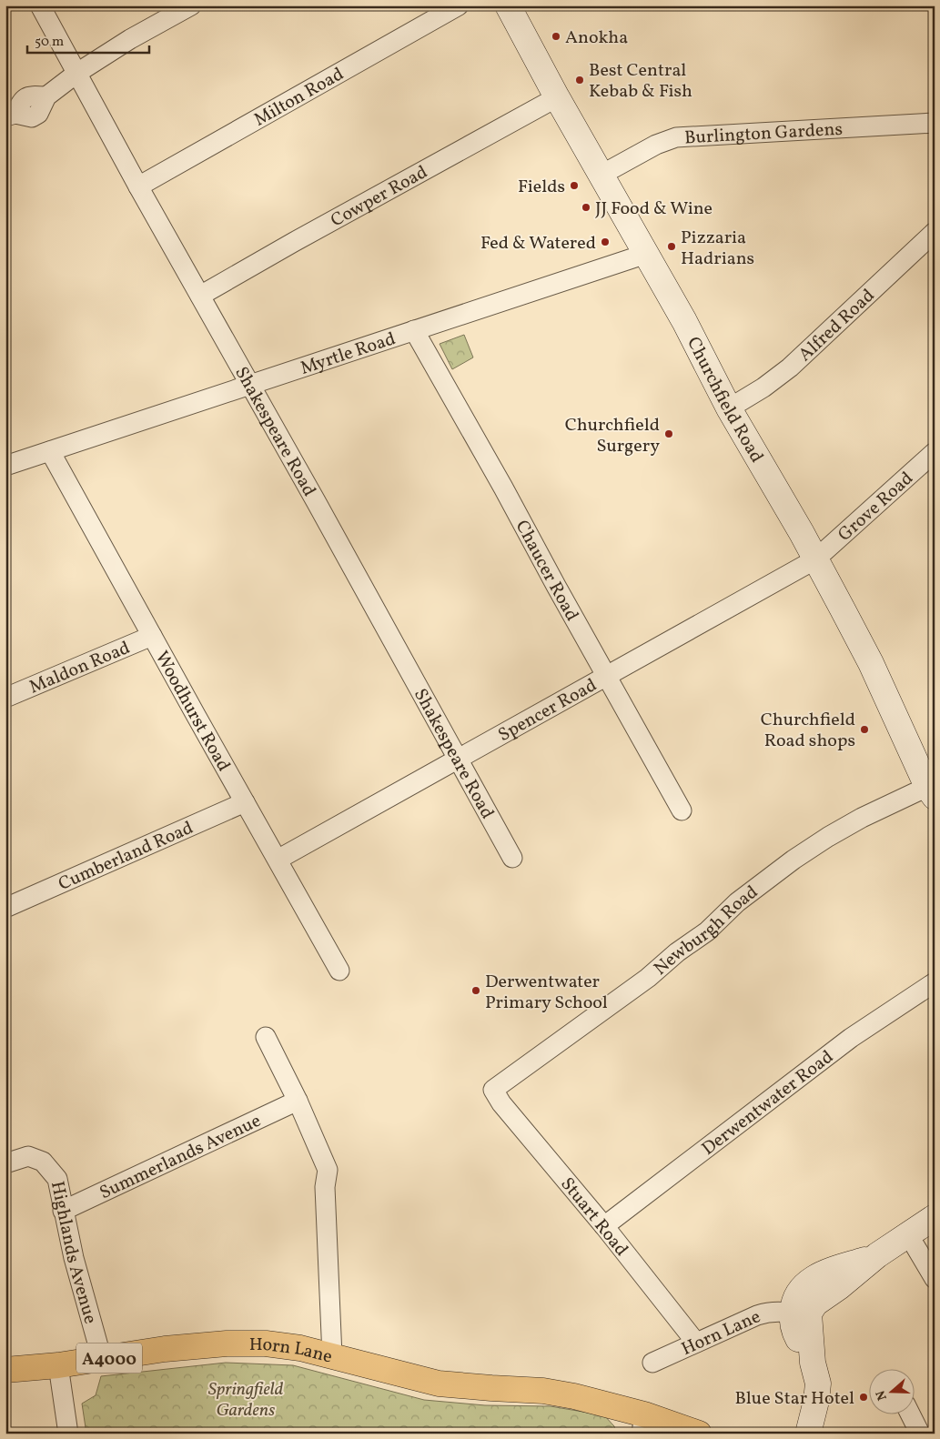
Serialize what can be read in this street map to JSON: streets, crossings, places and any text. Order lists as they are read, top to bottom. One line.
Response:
{"streets":{"main road":["Horn Lane","A4000"],"street":["Milton Road","Burlington Gardens","Cowper Road","Alfred Road","Myrtle Road","Churchfield Road","Shakespeare Road","Grove Road","Chaucer Road","Maldon Road","Spencer Road","Woodhurst Road","Cumberland Road","Newburgh Road","Derwentwater Road","Summerlands Avenue","Stuart Road","Highlands Avenue"]},"crossings":[["Milton Road","Shakespeare Road"],["Burlington Gardens","Churchfield Road"],["Cowper Road","Churchfield Road"],["Cowper Road","Shakespeare Road"],["Alfred Road","Churchfield Road"],["Myrtle Road","Churchfield Road"],["Myrtle Road","Shakespeare Road"],["Myrtle Road","Chaucer Road"],["Myrtle Road","Woodhurst Road"],["Churchfield Road","Grove Road"],["Churchfield Road","Spencer Road"],["Churchfield Road","Newburgh Road"],["Shakespeare Road","Spencer Road"],["Grove Road","Spencer Road"],["Chaucer Road","Spencer Road"],["Maldon Road","Woodhurst Road"],["Spencer Road","Woodhurst Road"],["Woodhurst Road","Cumberland Road"],["Newburgh Road","Stuart Road"],["Derwentwater Road","Stuart Road"],["Summerlands Avenue","Highlands Avenue"],["Stuart Road","Horn Lane"],["Highlands Avenue","Horn Lane"],["Horn Lane","A4000"]],"parks":["Springfield Gardens"],"places":["Anokha","Best Central Kebab & Fish","Fields","JJ Food & Wine","Fed & Watered","Pizzaria Hadrians","Churchfield Surgery","Churchfield Road shops","Derwentwater Primary School","Blue Star Hotel"],"scale_bar":"50 m","north":"left"}
